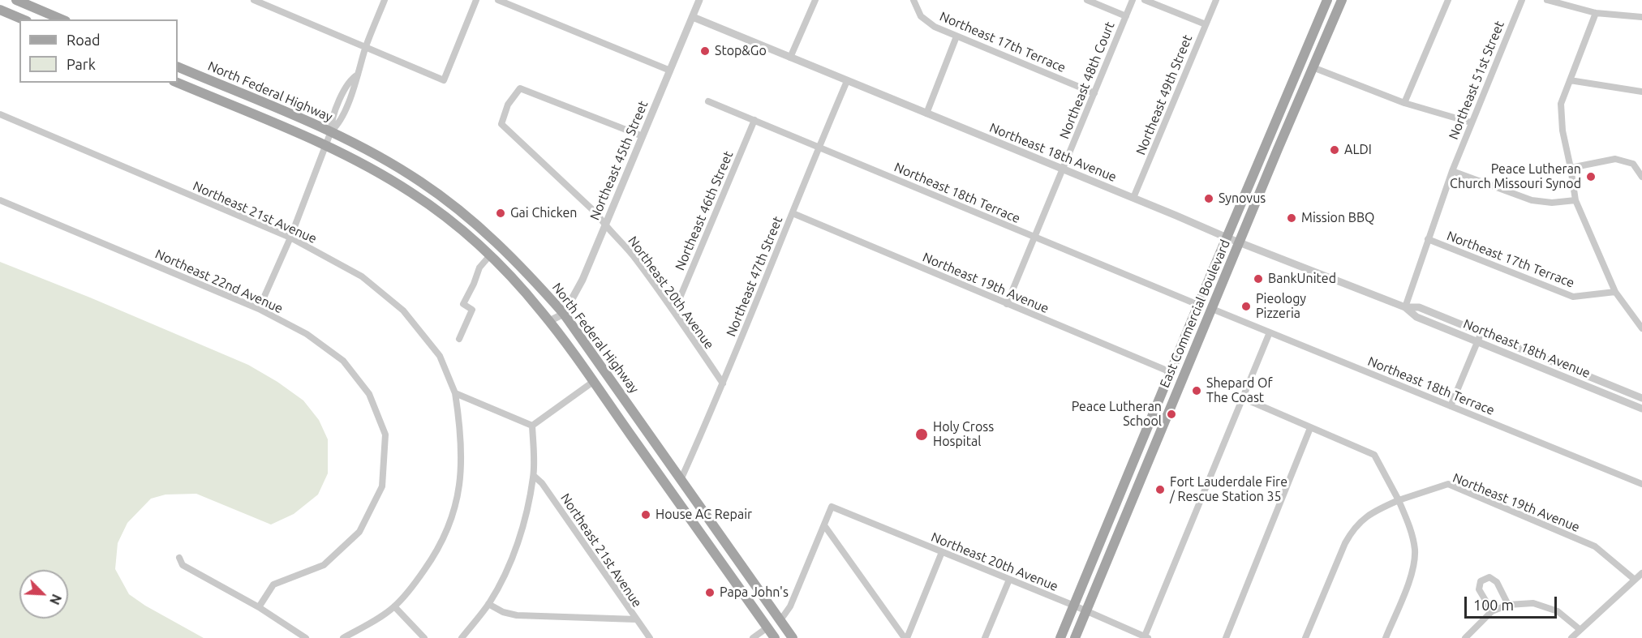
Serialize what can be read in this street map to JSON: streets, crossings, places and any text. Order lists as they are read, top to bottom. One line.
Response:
{"streets":{"main road":["North Federal Highway","East Commercial Boulevard"],"street":["Northeast 17th Terrace","Northeast 48th Court","Northeast 51st Street","Northeast 49th Street","Northeast 18th Avenue","Northeast 45th Street","Northeast 18th Terrace","Northeast 46th Street","Northeast 21st Avenue","Northeast 47th Street","Northeast 22nd Avenue","Northeast 19th Avenue","Northeast 20th Avenue"]},"crossings":[["Northeast 17th Terrace","Northeast 48th Court"],["Northeast 17th Terrace","Northeast 51st Street"],["Northeast 48th Court","Northeast 18th Avenue"],["Northeast 48th Court","Northeast 18th Terrace"],["Northeast 48th Court","Northeast 19th Avenue"],["Northeast 51st Street","Northeast 18th Avenue"],["North Federal Highway","Northeast 45th Street"],["North Federal Highway","Northeast 47th Street"],["Northeast 49th Street","Northeast 18th Avenue"],["Northeast 18th Avenue","Northeast 45th Street"],["Northeast 18th Avenue","Northeast 47th Street"],["Northeast 18th Avenue","East Commercial Boulevard"],["Northeast 45th Street","Northeast 20th Avenue"],["Northeast 18th Terrace","Northeast 46th Street"],["Northeast 18th Terrace","Northeast 47th Street"],["Northeast 18th Terrace","East Commercial Boulevard"],["Northeast 46th Street","Northeast 20th Avenue"],["Northeast 47th Street","Northeast 19th Avenue"],["Northeast 47th Street","Northeast 20th Avenue"],["Northeast 19th Avenue","East Commercial Boulevard"],["Northeast 20th Avenue","East Commercial Boulevard"]],"places":["Stop&Go","ALDI","Peace Lutheran Church Missouri Synod","Synovus","Gai Chicken","Mission BBQ","BankUnited","Pieology Pizzeria","Shepard Of The Coast","Peace Lutheran School","Holy Cross Hospital","Fort Lauderdale Fire / Rescue Station 35","House AC Repair","Papa John's"],"legend":["Road","Park"],"scale_bar":"100 m","north":"bottom right"}
